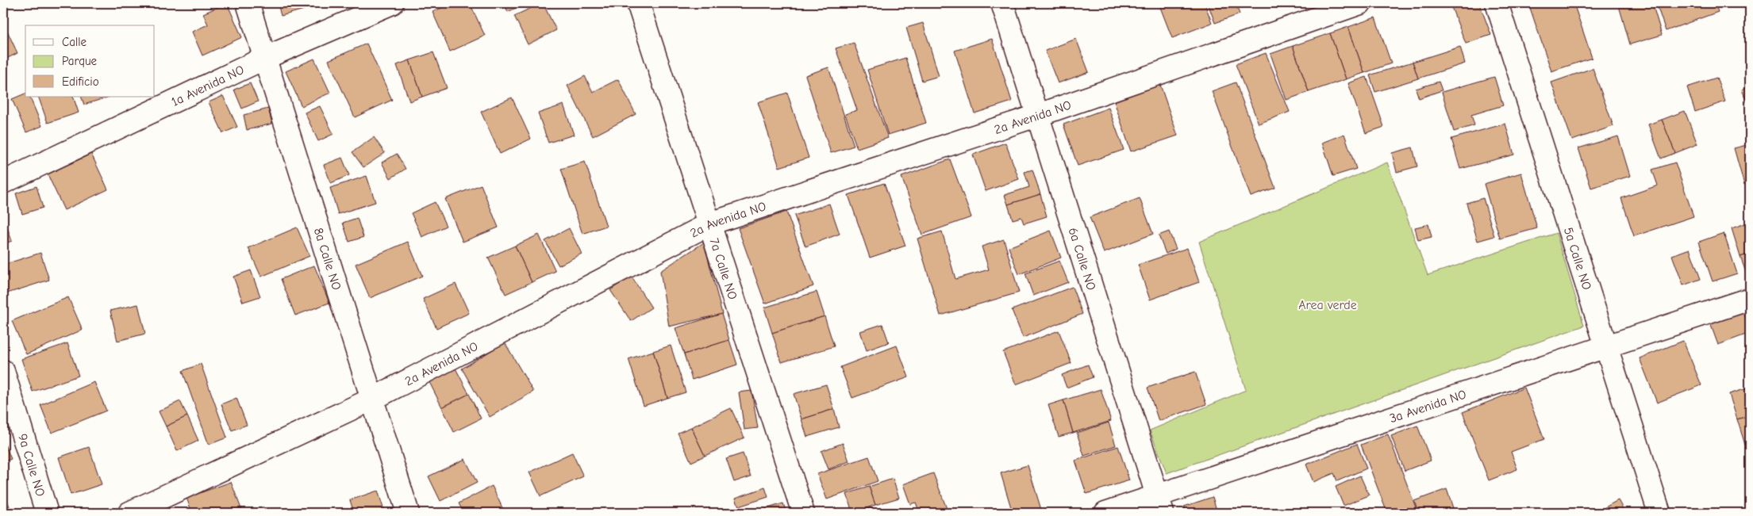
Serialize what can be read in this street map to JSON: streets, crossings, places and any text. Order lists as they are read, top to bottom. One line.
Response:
{"streets":{"street":["1a Avenida NO","2a Avenida NO","8a Calle NO","6a Calle NO","5a Calle NO","7a Calle NO","3a Avenida NO","9a Calle NO"]},"crossings":[["1a Avenida NO","8a Calle NO"],["2a Avenida NO","8a Calle NO"],["2a Avenida NO","6a Calle NO"],["2a Avenida NO","7a Calle NO"],["6a Calle NO","3a Avenida NO"],["5a Calle NO","3a Avenida NO"]],"parks":["Area verde"],"legend":["Calle","Parque","Edificio"]}
